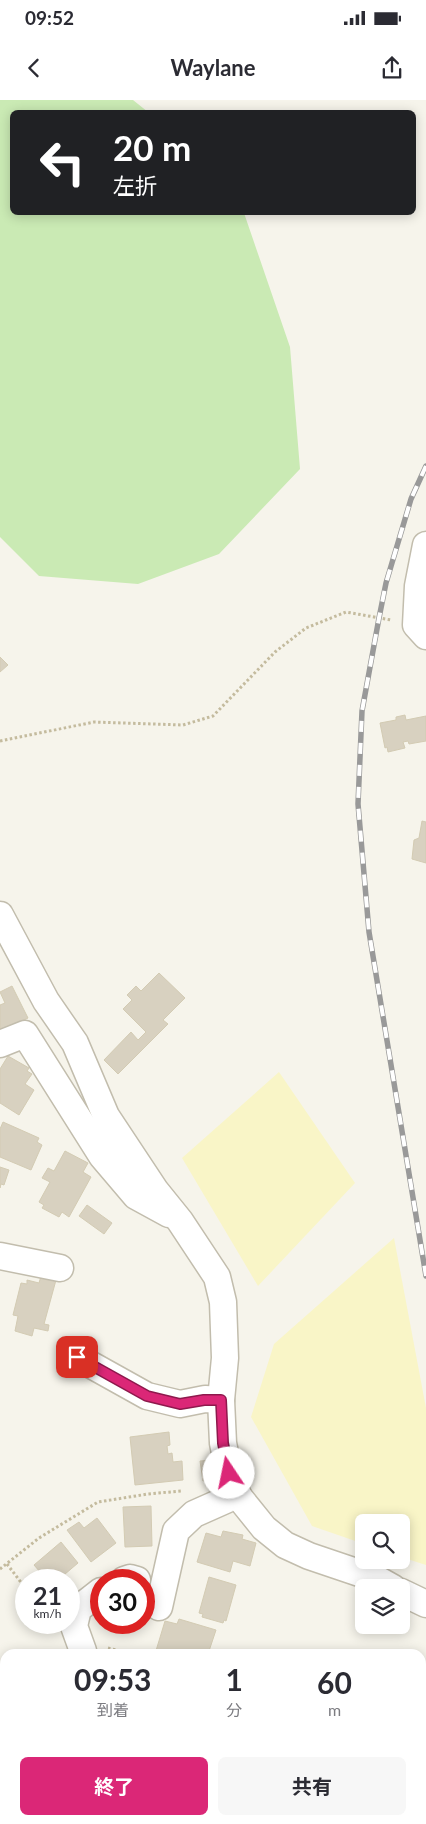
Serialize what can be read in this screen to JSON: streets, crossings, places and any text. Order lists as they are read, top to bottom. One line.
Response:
{"page":{"status":"09:52","header":"Waylane","turn":["20 m","左折"],"speed":"21 km/h","limit":"30","eta":["09:53","到着","1","分","60","m"],"buttons":["終了","共有"]}}
